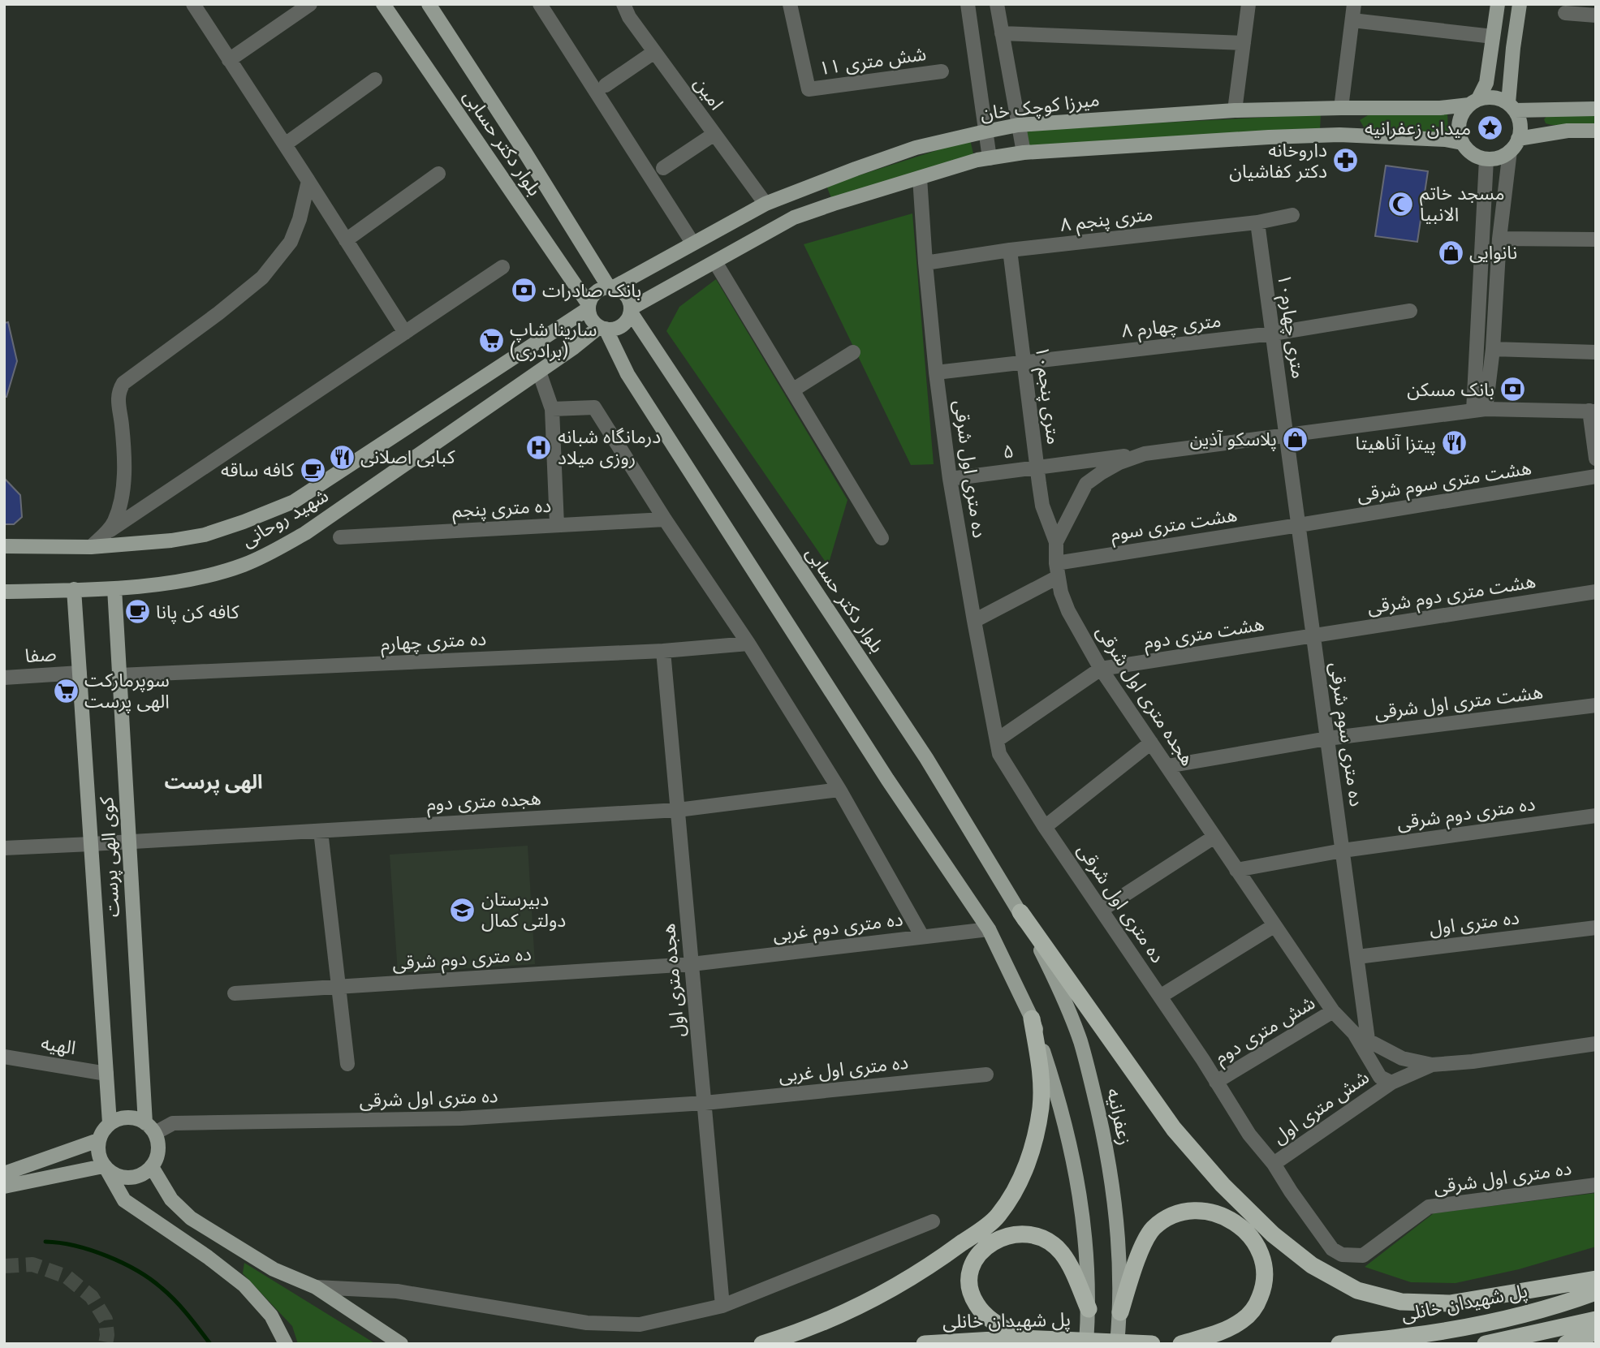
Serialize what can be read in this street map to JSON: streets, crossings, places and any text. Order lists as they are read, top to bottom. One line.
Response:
{"streets":{"highway":["پل شهیدان خانلی"],"main road":["میرزا کوچک خان","بلوار دکتر حسابی","شهید روحانی","کوی الهی پرست","زعفرانیه"],"street":["شش متری ۱۱","امین","۸ متری پنجم","۸ متری چهارم","۱۰متری چهارم","۱۰متری پنجم","۵","ده متری اول شرقی","هشت متری سوم شرقی","ده متری پنجم","هشت متری سوم","هشت متری دوم شرقی","هشت متری دوم","ده متری چهارم","صفا","هجده متری اول شرقی","هشت متری اول شرقی","ده متری سوم شرقی","هجده متری دوم","ده متری دوم شرقی","ده متری اول","ده متری دوم غربی","هجده متری اول","شش متری دوم","الهیه","ده متری اول غربی","شش متری اول"]},"crossings":[["امین","میرزا کوچک خان"],["میرزا کوچک خان","بلوار دکتر حسابی"],["میرزا کوچک خان","شهید روحانی"],["بلوار دکتر حسابی","شهید روحانی"],["بلوار دکتر حسابی","زعفرانیه"],["۸ متری پنجم","۱۰متری چهارم"],["۸ متری پنجم","۱۰متری پنجم"],["۸ متری پنجم","ده متری اول شرقی"],["۸ متری چهارم","۱۰متری چهارم"],["۸ متری چهارم","۱۰متری پنجم"],["۸ متری چهارم","ده متری اول شرقی"],["۱۰متری چهارم","هجده متری اول شرقی"],["۱۰متری چهارم","ده متری سوم شرقی"],["۱۰متری پنجم","۵"],["۱۰متری پنجم","هجده متری اول شرقی"],["۵","ده متری اول شرقی"],["۵","هجده متری اول شرقی"],["ده متری اول شرقی","هشت متری سوم"],["ده متری اول شرقی","کوی الهی پرست"],["ده متری اول شرقی","هجده متری اول"],["ده متری اول شرقی","شش متری دوم"],["ده متری اول شرقی","ده متری اول غربی"],["ده متری اول شرقی","شش متری اول"],["هشت متری سوم شرقی","هشت متری سوم"],["هشت متری سوم شرقی","ده متری سوم شرقی"],["شهید روحانی","کوی الهی پرست"],["هشت متری سوم","هجده متری اول شرقی"],["هشت متری سوم","ده متری سوم شرقی"],["هشت متری دوم شرقی","هشت متری دوم"],["هشت متری دوم شرقی","ده متری سوم شرقی"],["هشت متری دوم","هجده متری اول شرقی"],["هشت متری دوم","ده متری سوم شرقی"],["ده متری چهارم","کوی الهی پرست"],["ده متری چهارم","هجده متری اول"],["صفا","کوی الهی پرست"],["هجده متری اول شرقی","هشت متری اول شرقی"],["هجده متری اول شرقی","ده متری سوم شرقی"],["هجده متری اول شرقی","ده متری دوم شرقی"],["هجده متری اول شرقی","شش متری دوم"],["هجده متری اول شرقی","شش متری اول"],["هشت متری اول شرقی","ده متری سوم شرقی"],["ده متری سوم شرقی","ده متری دوم شرقی"],["ده متری سوم شرقی","ده متری اول"],["هجده متری دوم","کوی الهی پرست"],["هجده متری دوم","هجده متری اول"],["ده متری دوم شرقی","ده متری دوم غربی"],["ده متری دوم شرقی","هجده متری اول"],["کوی الهی پرست","الهیه"],["ده متری دوم غربی","هجده متری اول"],["هجده متری اول","ده متری اول غربی"]],"districts":["الهی پرست"],"places":{"place":["میدان زعفرانیه"],"pharmacy":["داروخانه دکتر کفاشیان"],"mosque":["مسجد خاتم الانبیا"],"shop":["نانوایی","پلاسکو آذین"],"bank":["بانک صادرات","بانک مسکن"],"supermarket":["سارینا شاپ (برادری)","سوپرمارکت الهی پرست"],"restaurant":["پیتزا آناهیتا","کبابی اصلانی"],"hospital":["درمانگاه شبانه روزی میلاد"],"cafe":["کافه ساقه","کافه کن پانا"],"school or university":["دبیرستان دولتی کمال"]}}
